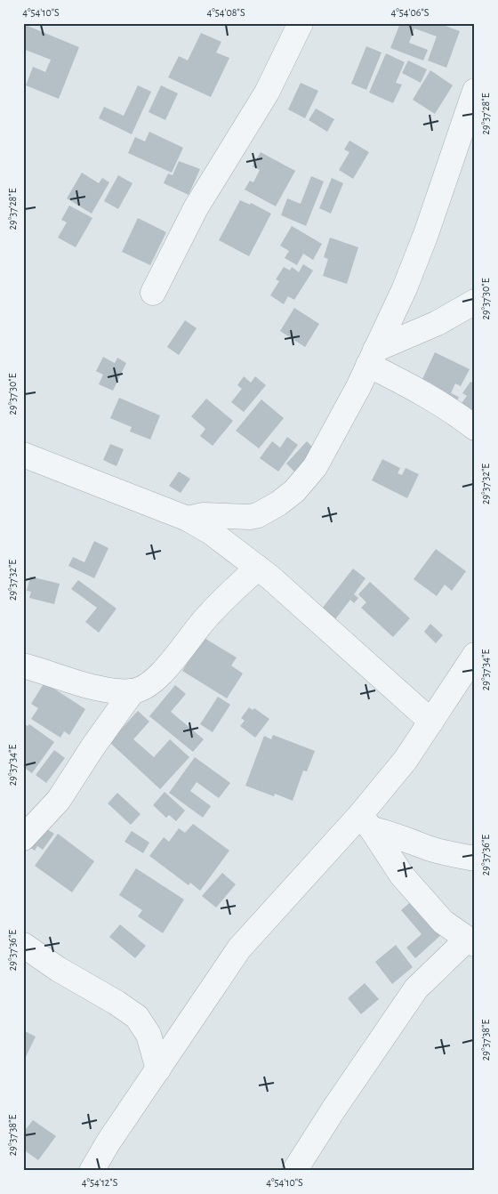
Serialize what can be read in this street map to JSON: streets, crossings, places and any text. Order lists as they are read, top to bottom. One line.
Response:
{"coordinates":["4°54'10\"S","4°54'08\"S","4°54'06\"S","29°37'28\"E","29°37'30\"E","29°37'32\"E","29°37'34\"E","29°37'36\"E","29°37'38\"E","4°54'12\"S"]}
